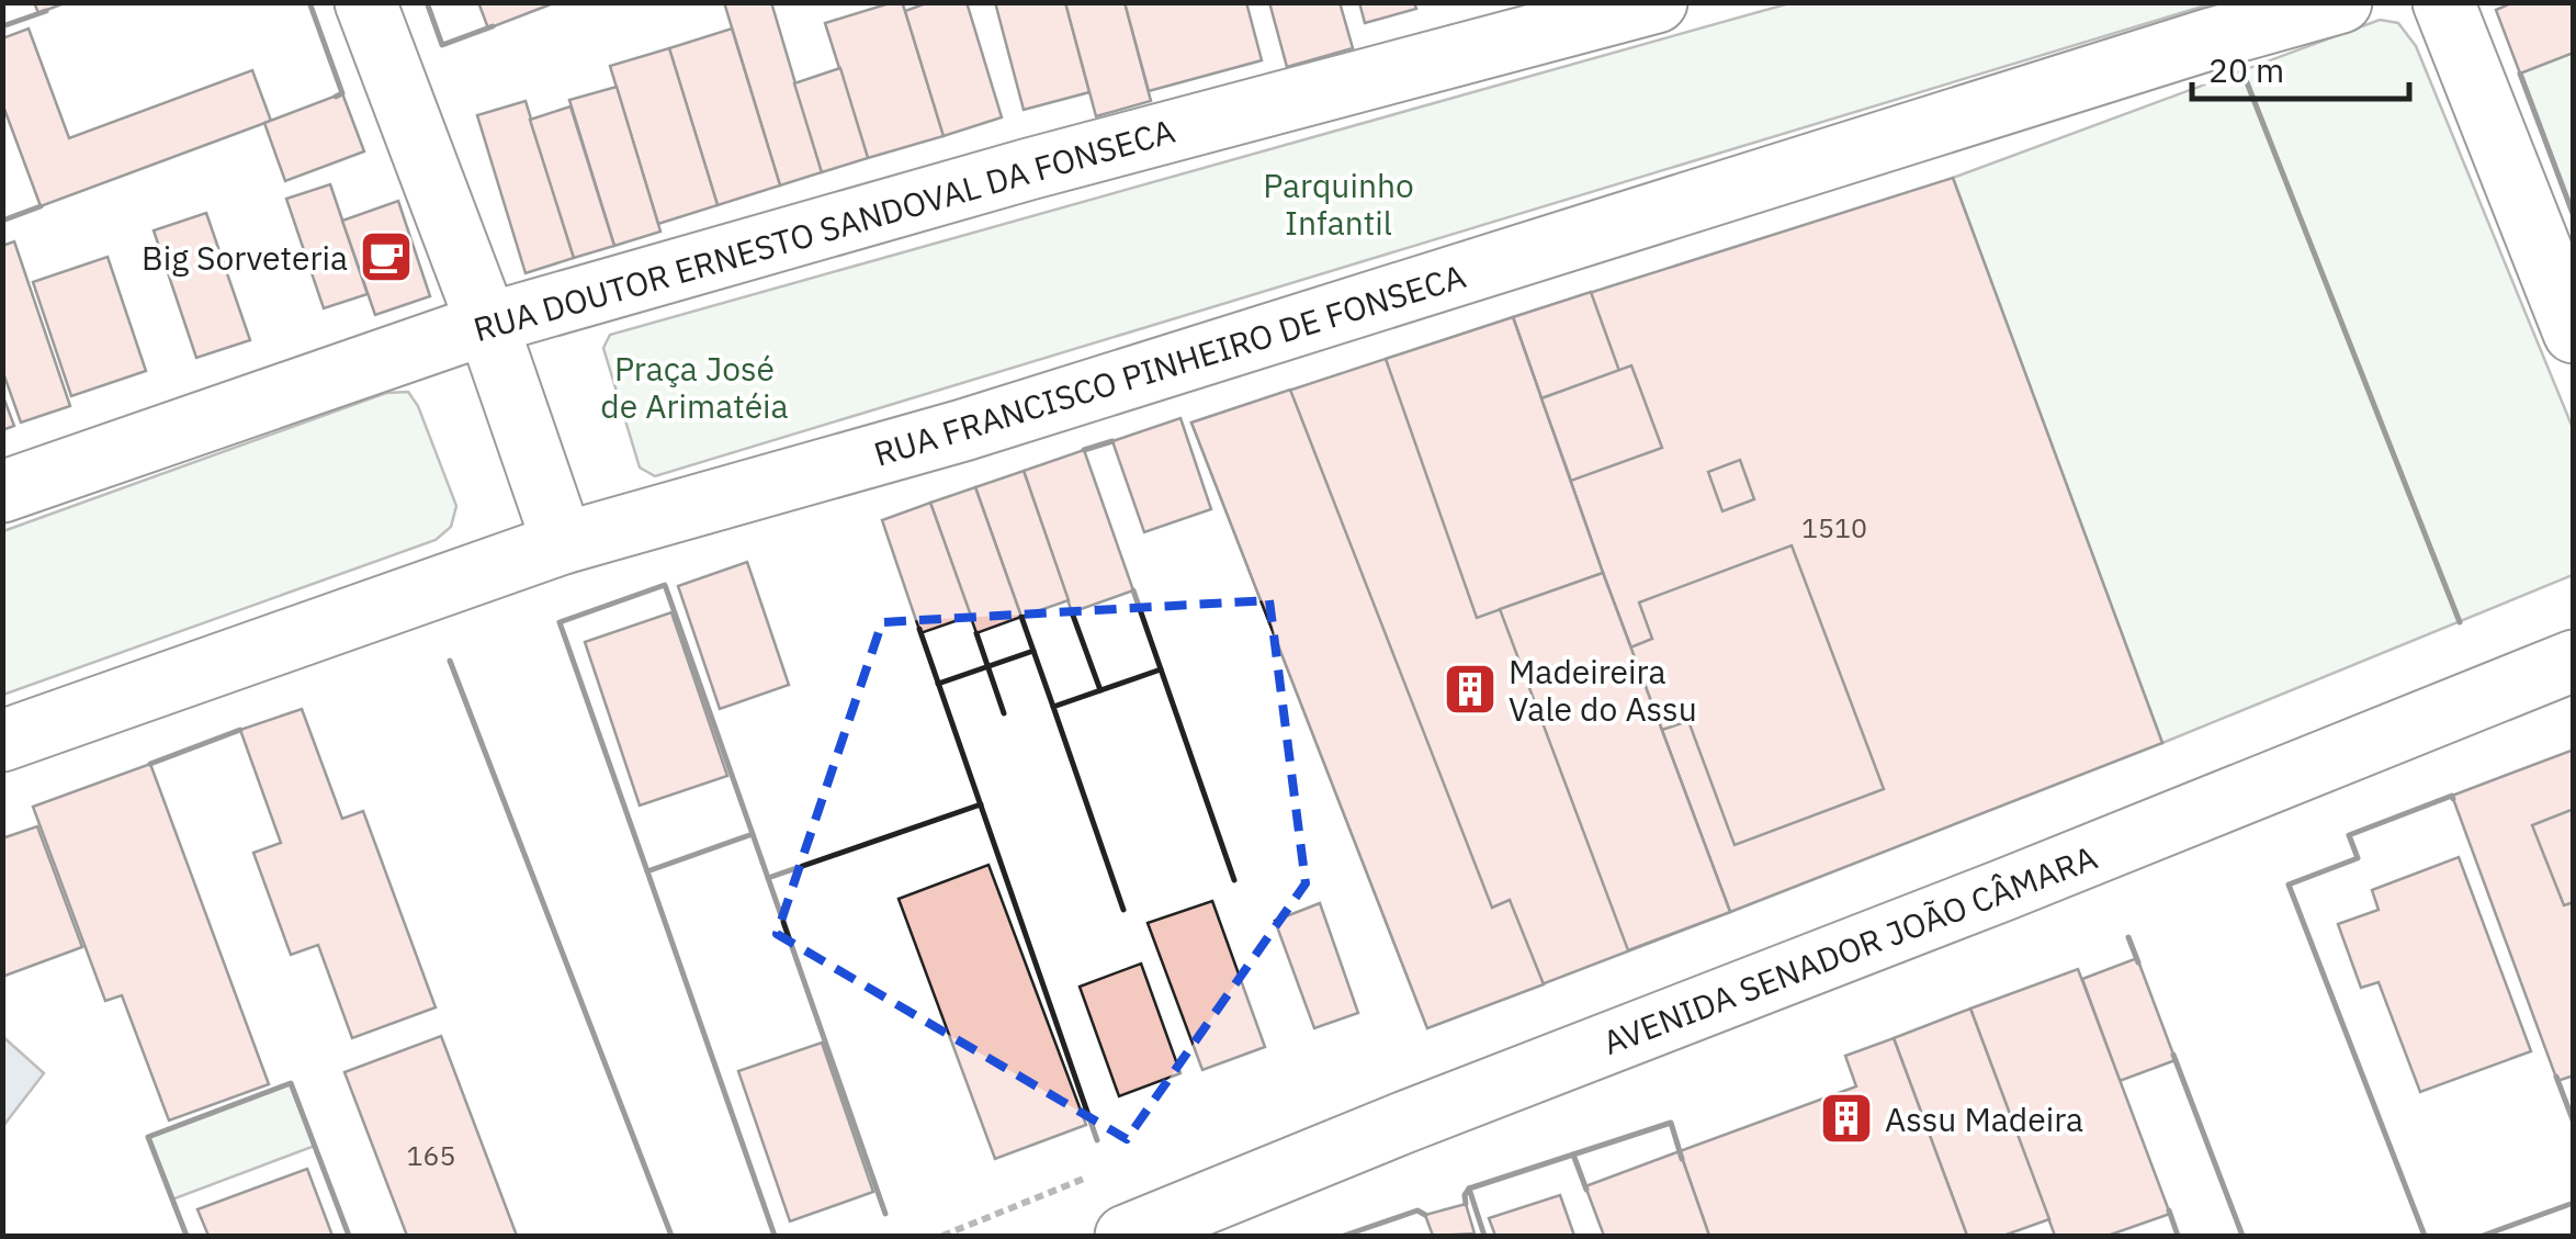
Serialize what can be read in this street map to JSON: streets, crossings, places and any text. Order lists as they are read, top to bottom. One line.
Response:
{"streets":{"street":["RUA DOUTOR ERNESTO SANDOVAL DA FONSECA","RUA FRANCISCO PINHEIRO DE FONSECA","AVENIDA SENADOR JOÃO CÂMARA"]},"parks":["Parquinho Infantil","Praça José de Arimatéia"],"places":{"cafe":["Big Sorveteria"],"building":["Madeireira Vale do Assu","Assu Madeira"]},"house_numbers":["1510","165"],"scale_bar":"20 m"}
